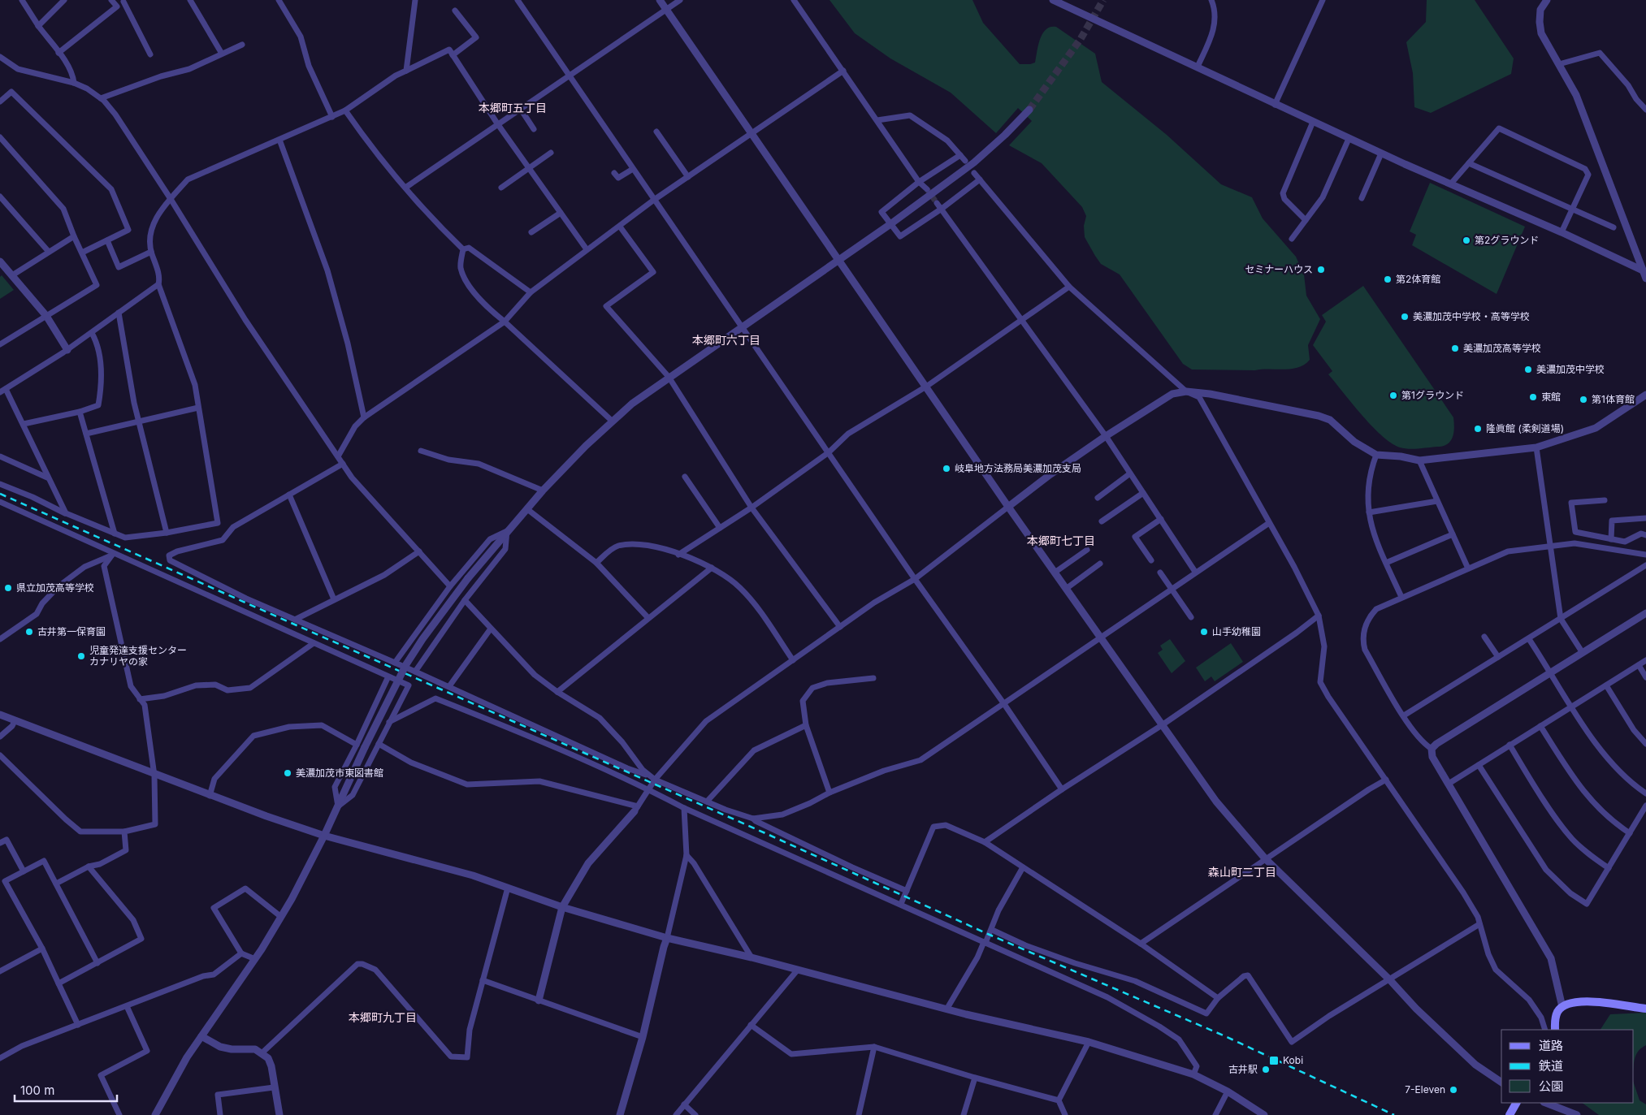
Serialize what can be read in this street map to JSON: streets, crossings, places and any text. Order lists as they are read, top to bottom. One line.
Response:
{"districts":["本郷町五丁目","本郷町六丁目","本郷町七丁目","森山町二丁目","本郷町九丁目"],"places":{"other":["第2グラウンド","セミナーハウス","第2体育館","美濃加茂中学校・高等学校","美濃加茂高等学校","美濃加茂中学校","第1グラウンド","東館","第1体育館","隆眞館 (柔剣道場)","岐阜地方法務局美濃加茂支局","県立加茂高等学校","古井第一保育園","山手幼稚園","児童発達支援センター カナリヤの家","美濃加茂市東図書館","古井駅","7-Eleven"],"transit":["Kobi"]},"legend":["道路","鉄道","公園"],"scale_bar":"100 m"}
